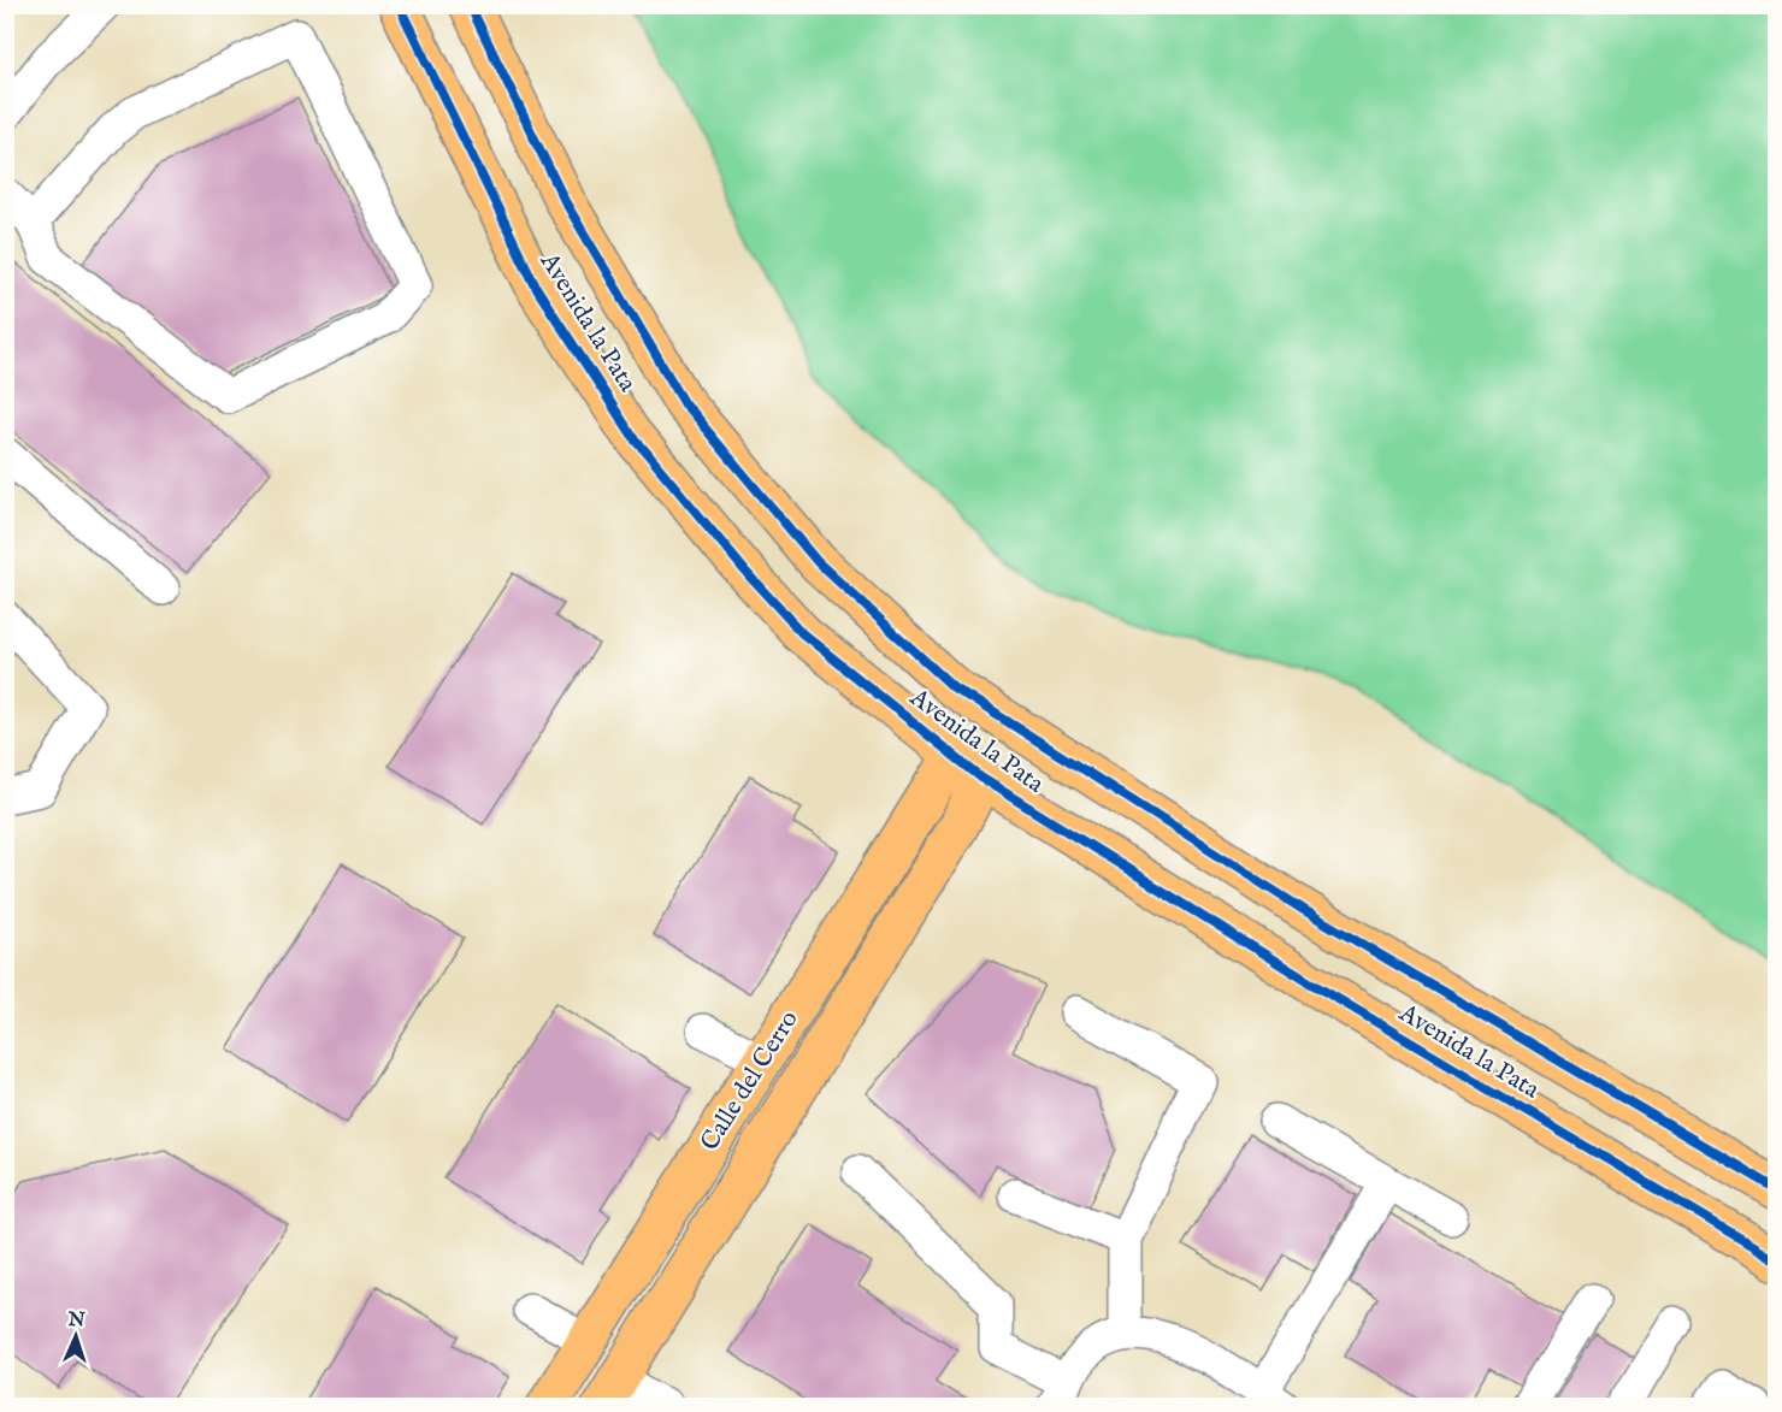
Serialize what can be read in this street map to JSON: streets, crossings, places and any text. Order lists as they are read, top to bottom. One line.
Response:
{"streets":{"main road":["Avenida la Pata","Calle del Cerro"]},"crossings":[["Avenida la Pata","Calle del Cerro"]],"north":"top"}
